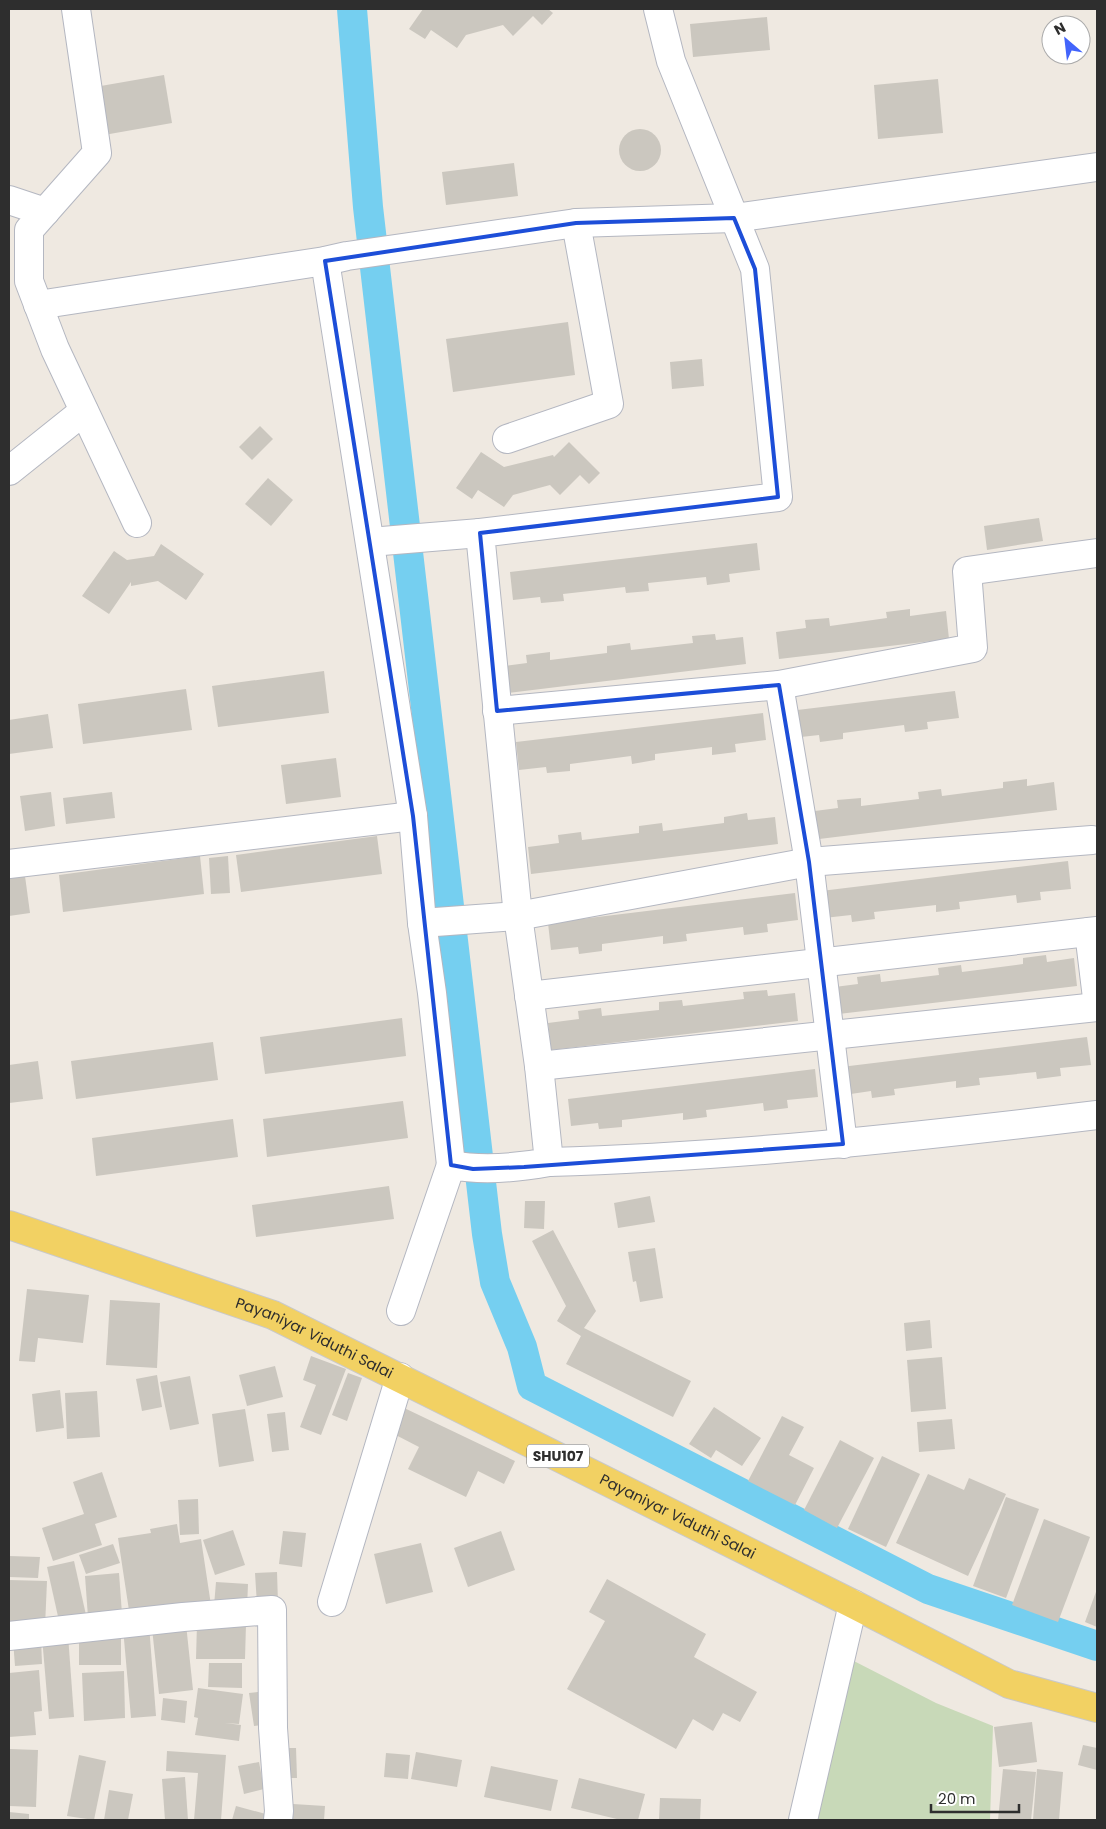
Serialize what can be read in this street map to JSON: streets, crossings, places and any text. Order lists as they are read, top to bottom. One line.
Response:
{"streets":{"main road":["Payaniyar Viduthi Salai","SHU107"]},"scale_bar":"20 m","north":"top left"}
